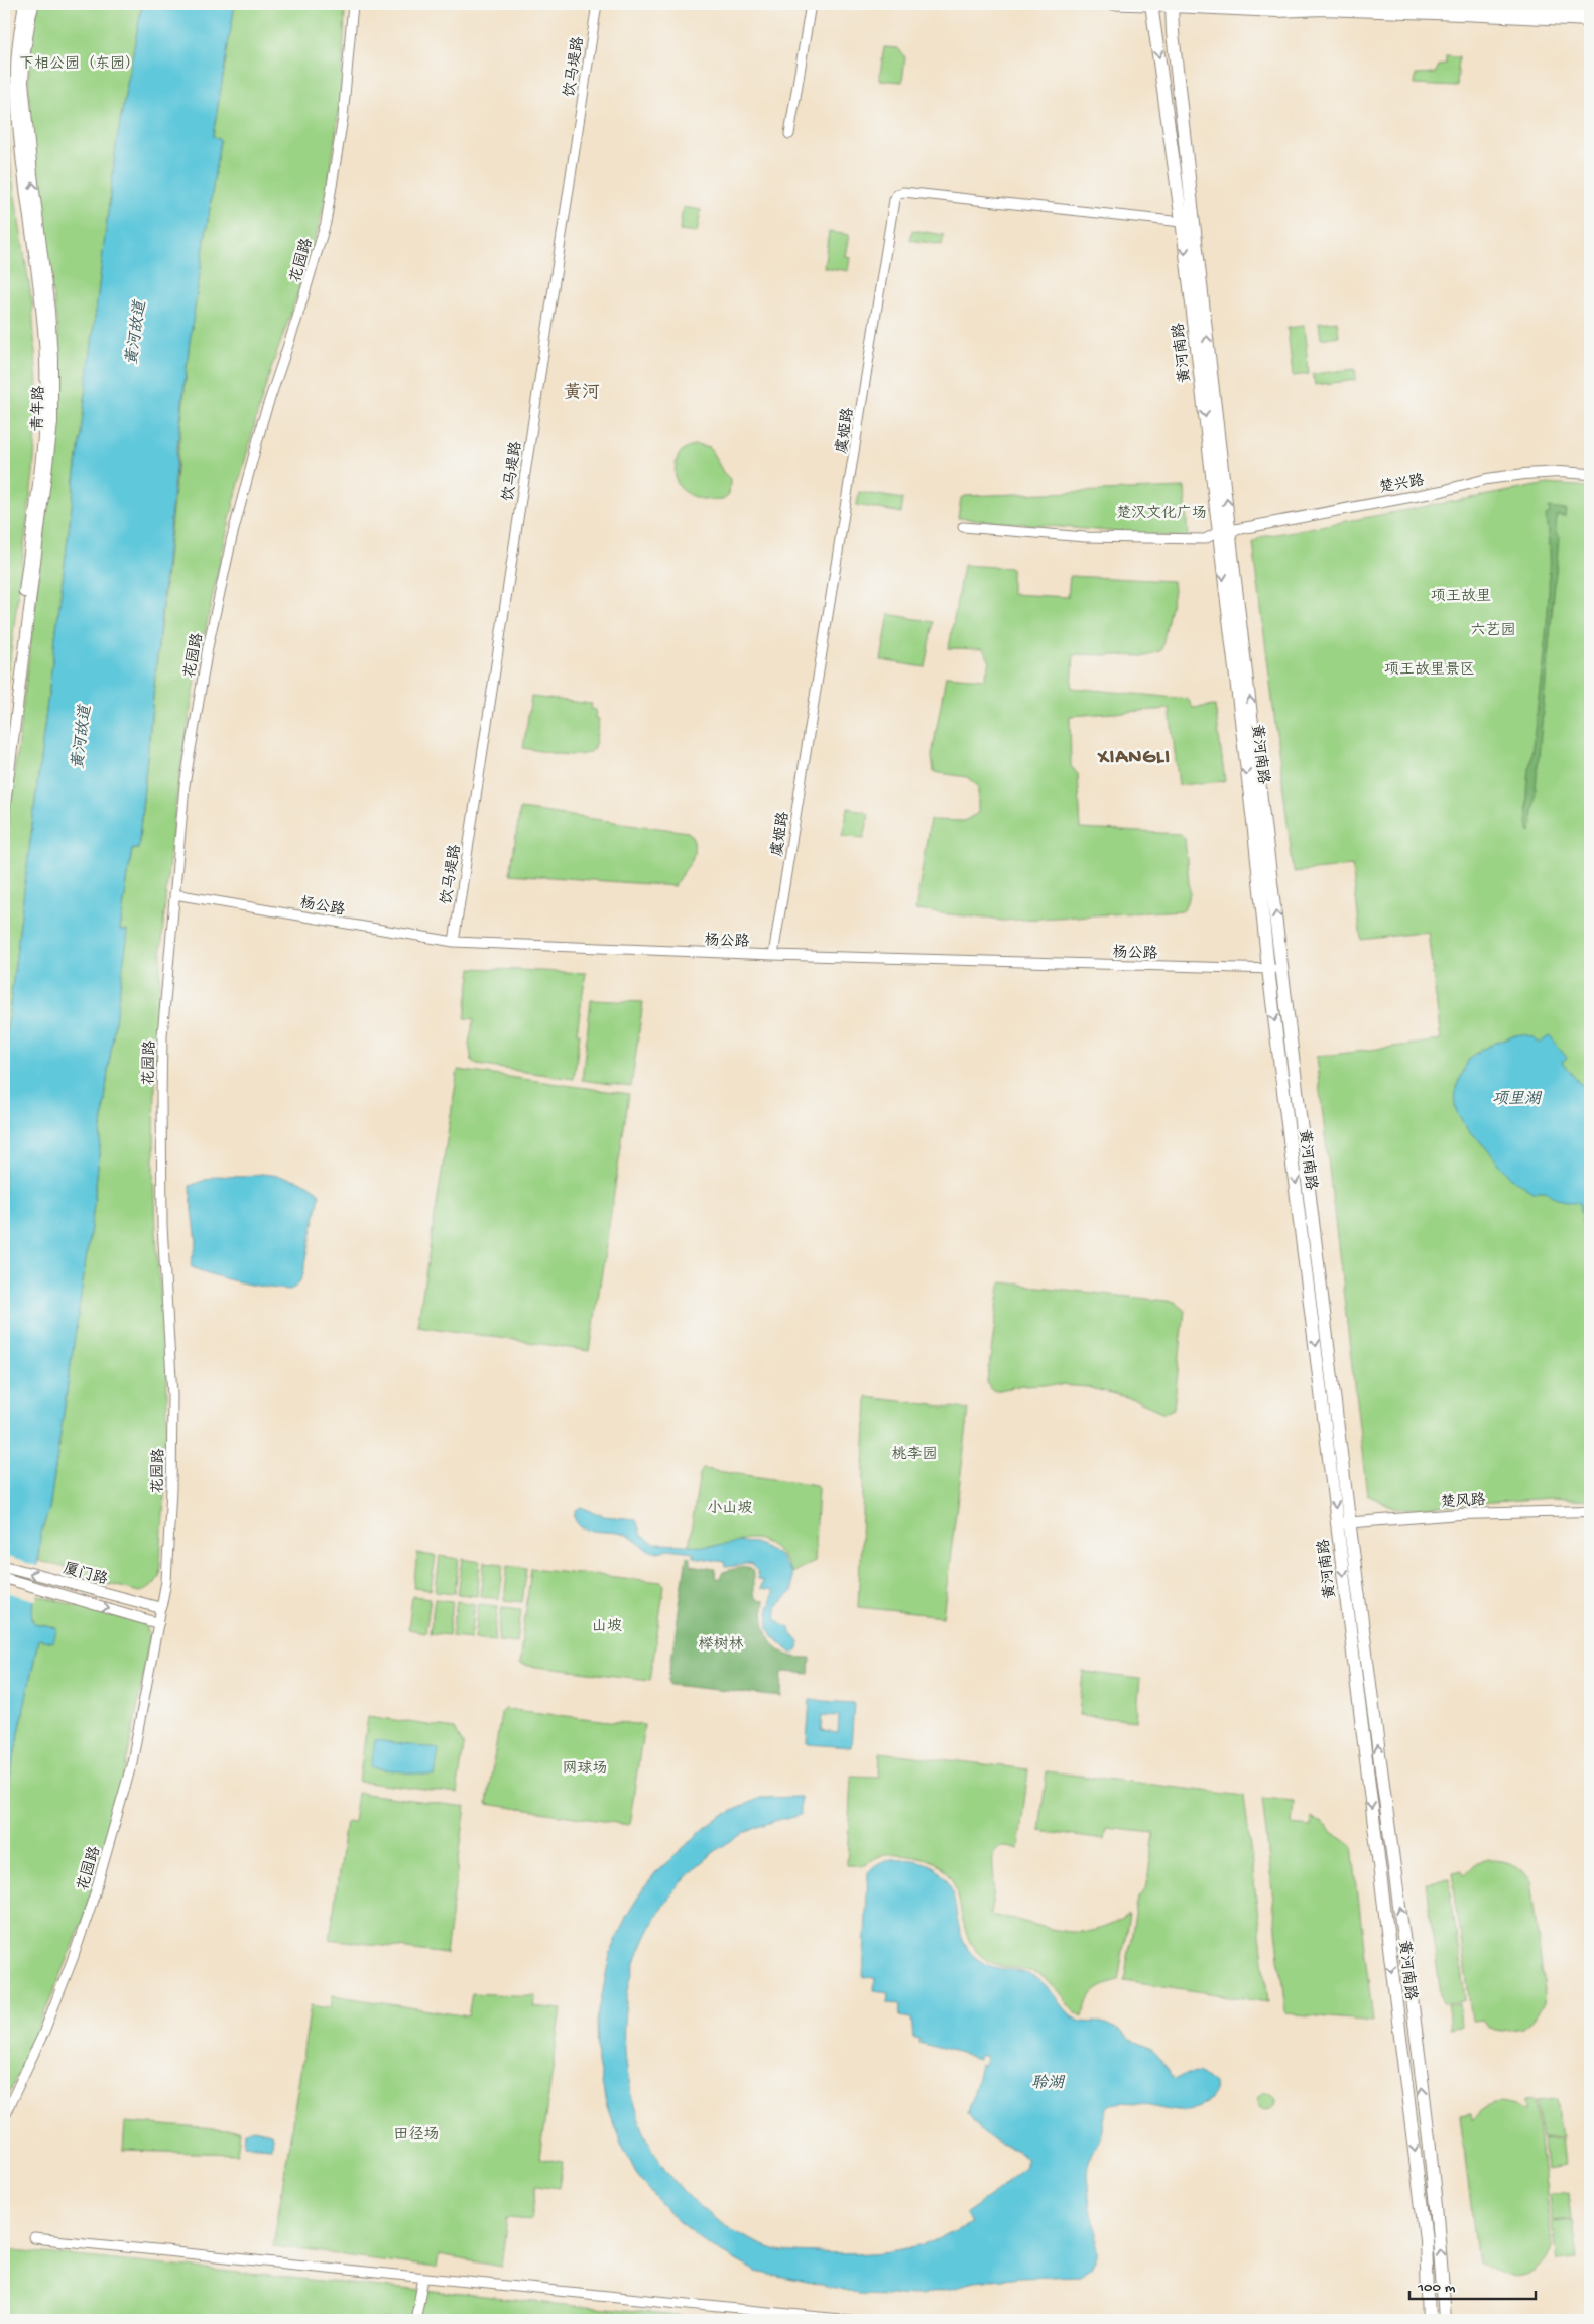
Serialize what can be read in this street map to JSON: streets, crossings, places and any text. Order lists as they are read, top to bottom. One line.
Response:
{"streets":{"main road":["黄河南路"],"street":["饮马堤路","花园路","青年路","虞姬路","楚兴路","杨公路","楚风路","厦门路"]},"crossings":[["饮马堤路","杨公路"],["花园路","杨公路"],["花园路","厦门路"],["黄河南路","虞姬路"],["黄河南路","楚兴路"],["黄河南路","杨公路"],["黄河南路","楚风路"],["虞姬路","杨公路"]],"districts":["黄河","XIANGLI"],"water":["黄河故道","项里湖","聆湖"],"parks":["下相公园（东园）","楚汉文化广场","项王故里","六艺园","项王故里景区","桃李园","小山坡","山坡","榉树林","网球场","田径场"],"scale_bar":"100 m"}
